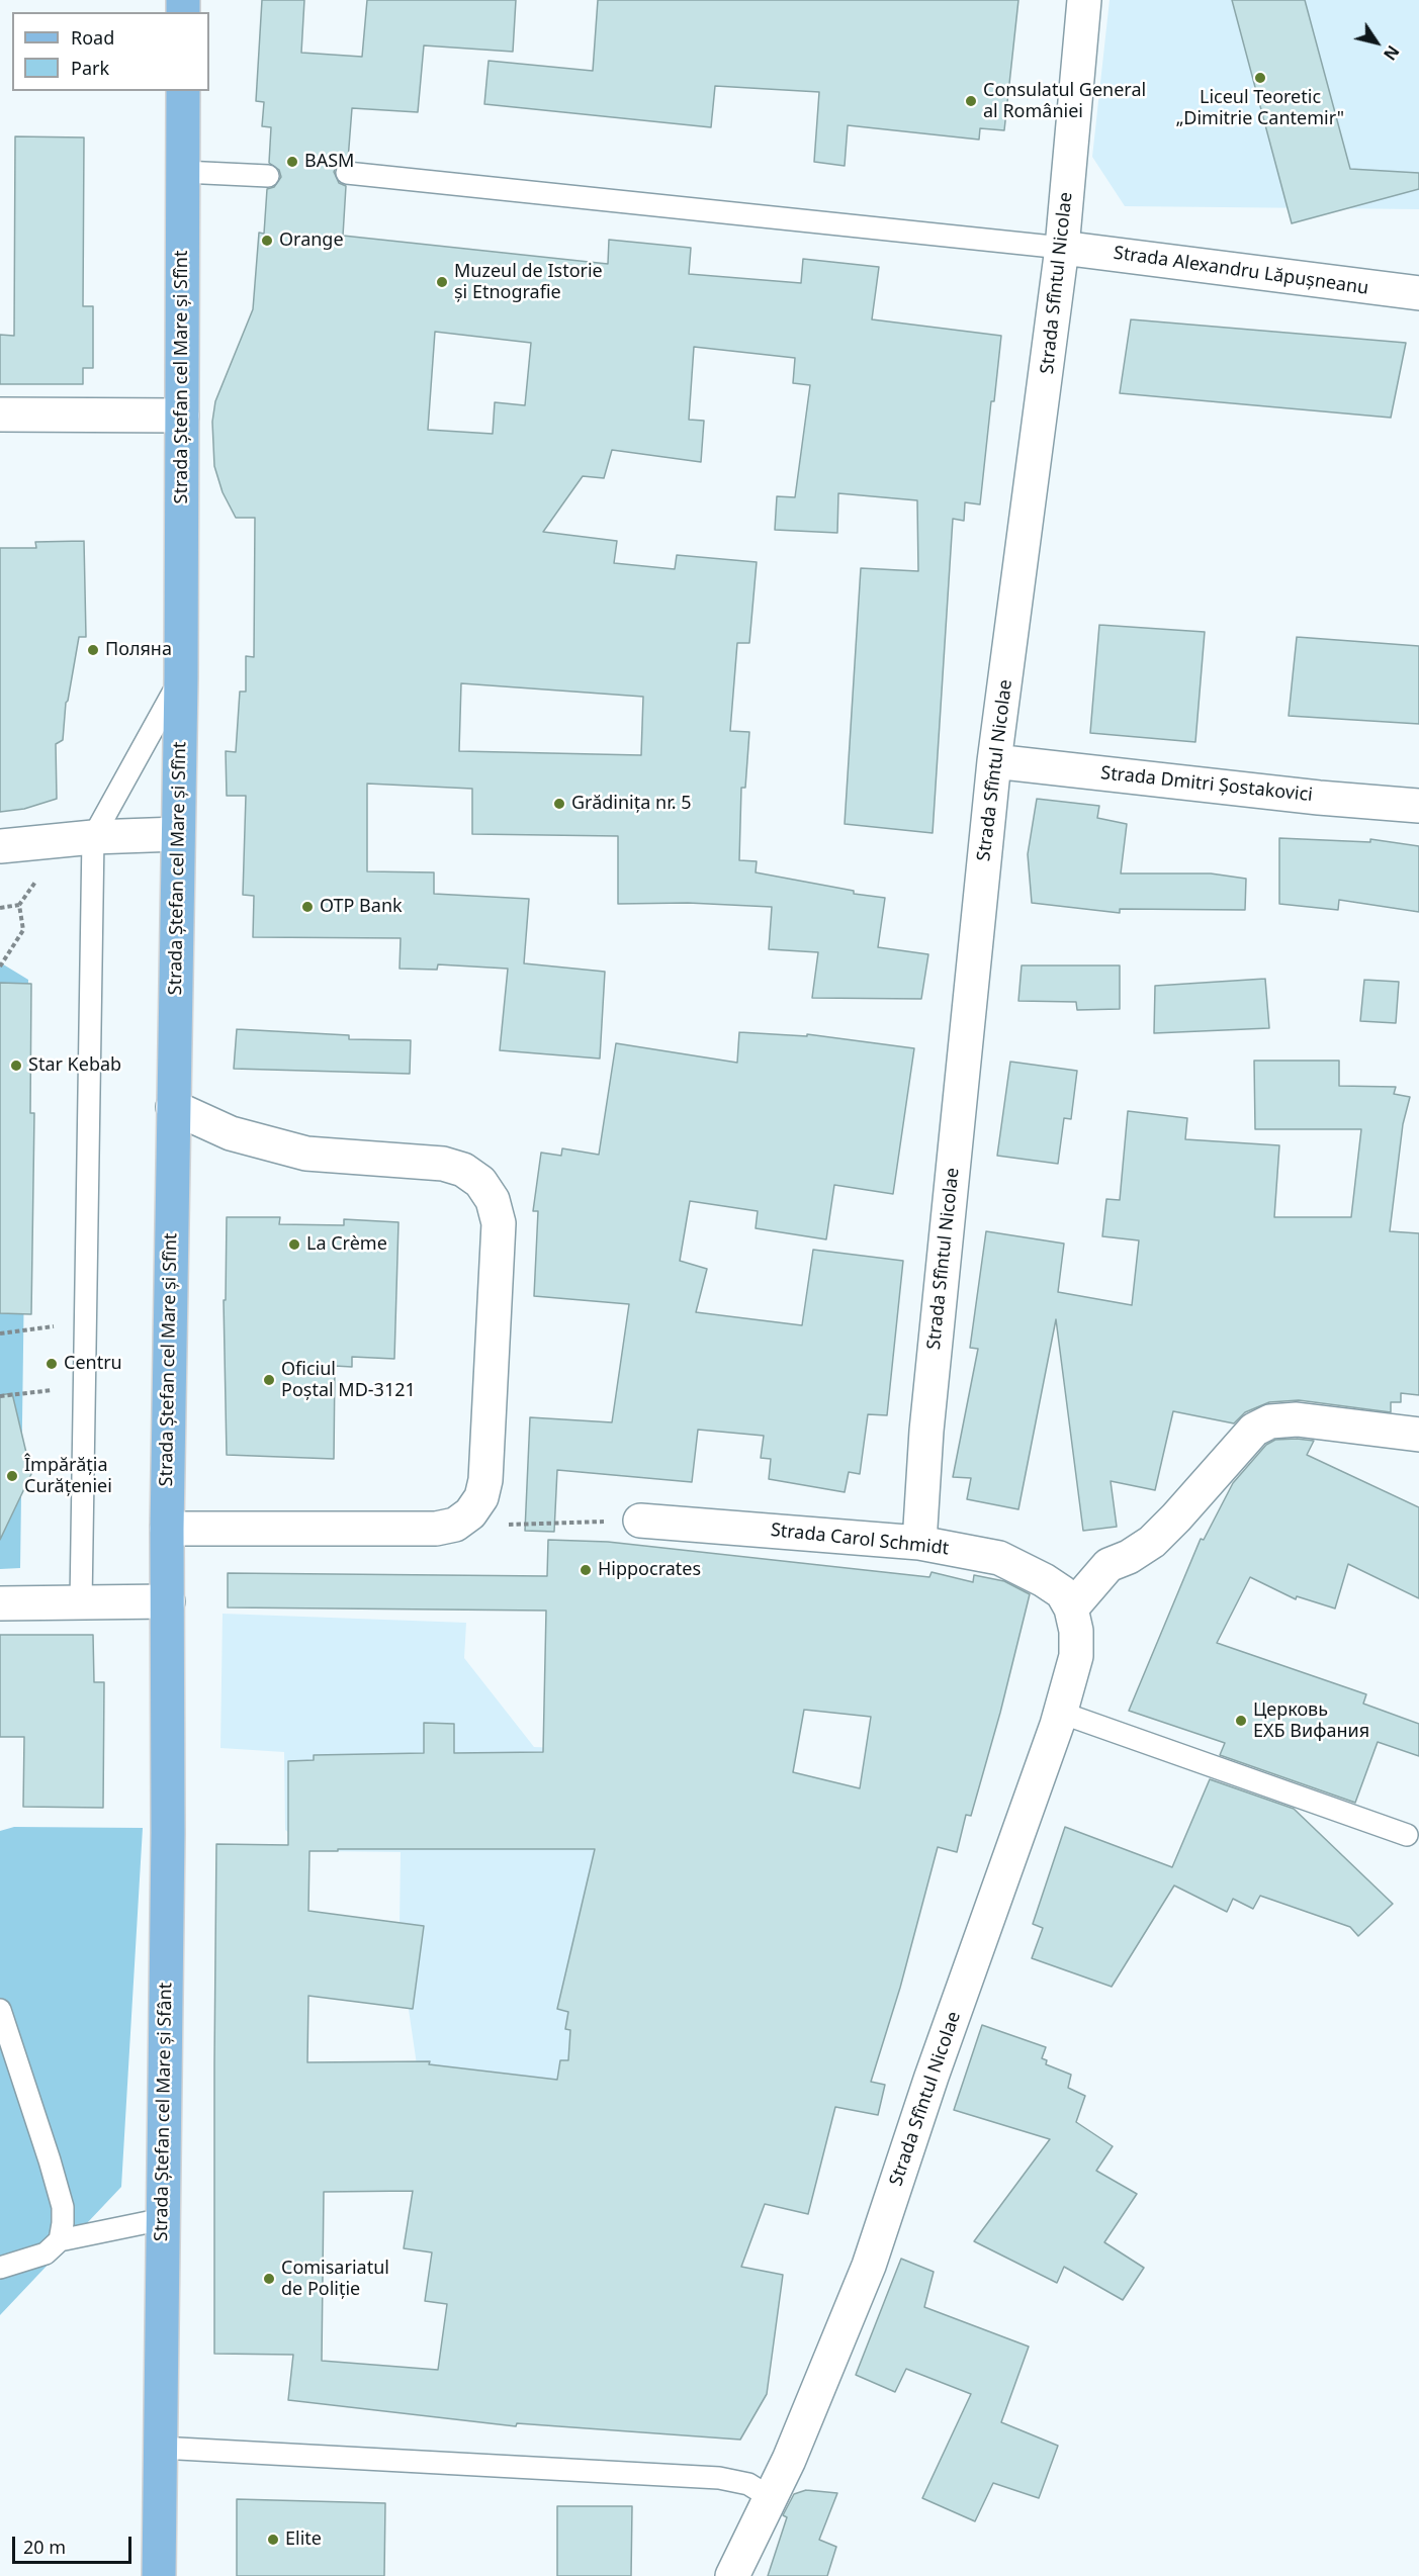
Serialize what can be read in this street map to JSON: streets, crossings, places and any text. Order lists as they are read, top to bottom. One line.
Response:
{"streets":{"main road":["Strada Ștefan cel Mare și Sfînt","Strada Ștefan cel Mare și Sfânt"],"street":["Strada Alexandru Lăpușneanu","Strada Sfîntul Nicolae","Strada Dmitri Șostakovici","Strada Carol Schmidt"]},"crossings":[["Strada Alexandru Lăpușneanu","Strada Sfîntul Nicolae"],["Strada Sfîntul Nicolae","Strada Dmitri Șostakovici"],["Strada Sfîntul Nicolae","Strada Carol Schmidt"],["Strada Ștefan cel Mare și Sfînt","Strada Ștefan cel Mare și Sfânt"]],"places":["Liceul Teoretic „Dimitrie Cantemir\"","Consulatul General al României","BASM","Orange","Muzeul de Istorie și Etnografie","Поляна","Grădinița nr. 5","OTP Bank","Star Kebab","La Crème","Centru","Oficiul Poștal MD-3121","Împărăția Curățeniei","Hippocrates","Церковь ЕХБ Вифания","Comisariatul de Poliție","Elite"],"legend":["Road","Park"],"scale_bar":"20 m","north":"bottom right"}
